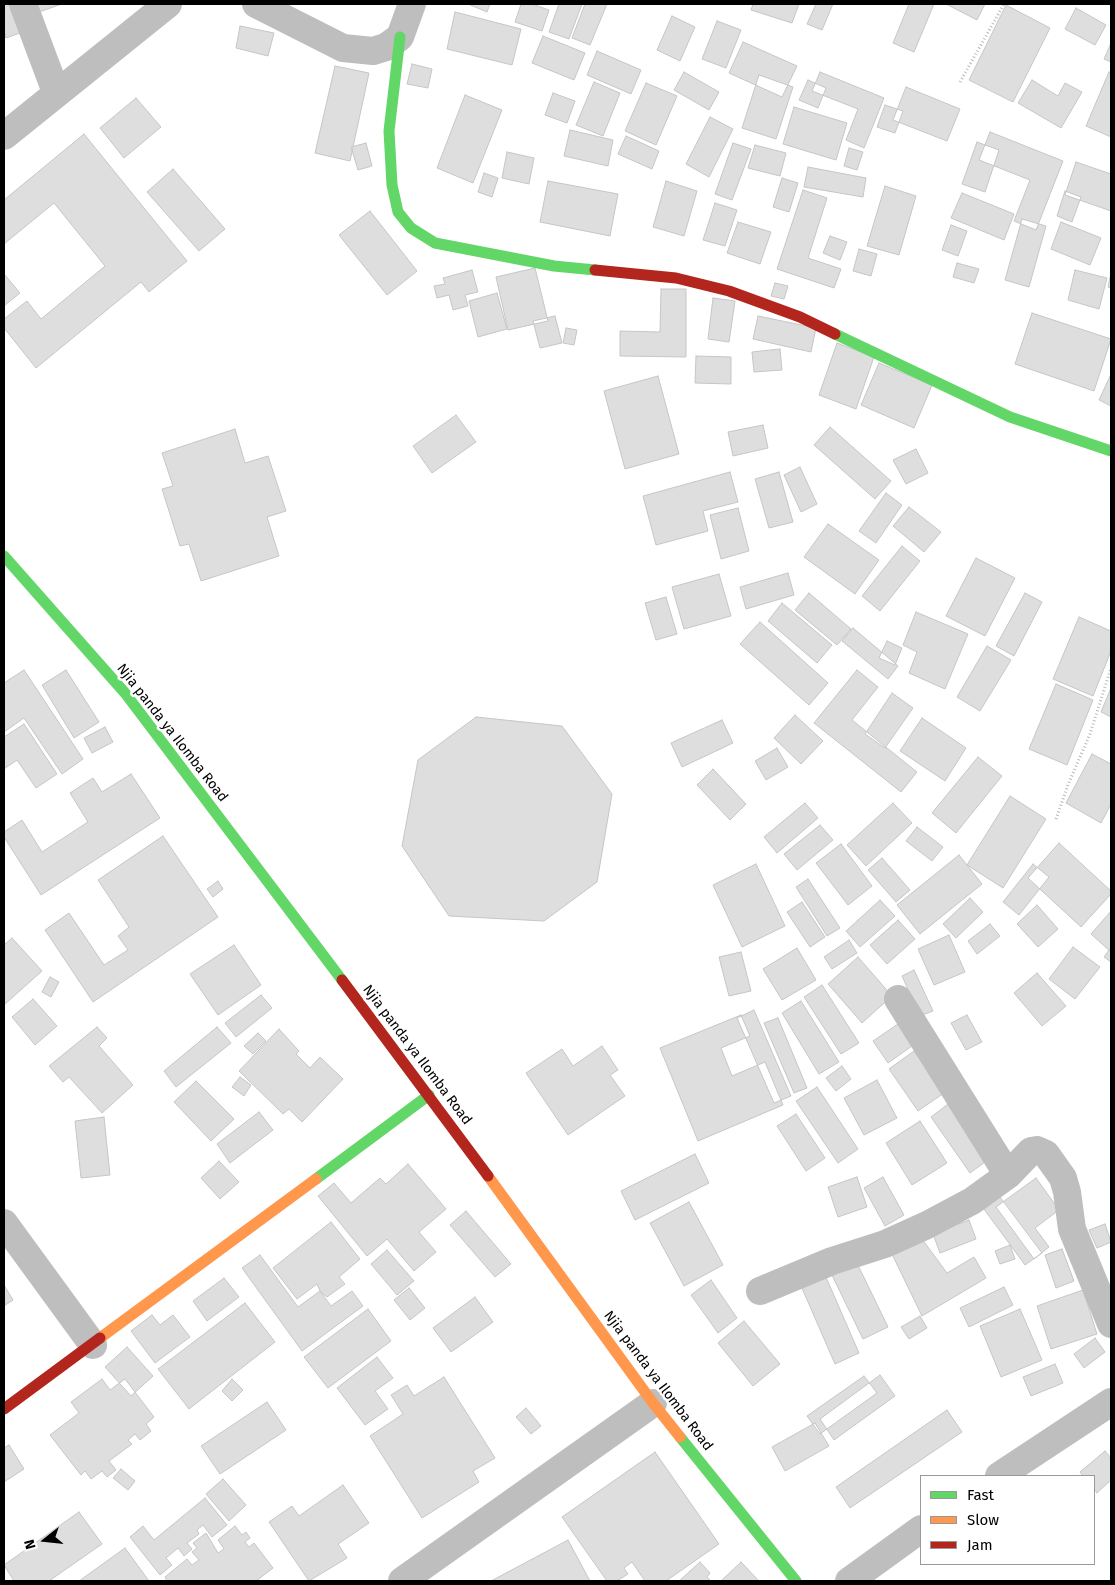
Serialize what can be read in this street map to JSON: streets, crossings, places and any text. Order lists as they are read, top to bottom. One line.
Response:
{"streets":{"street":["Njia panda ya Ilomba Road"]},"legend":["Fast","Slow","Jam"],"north":"left"}
